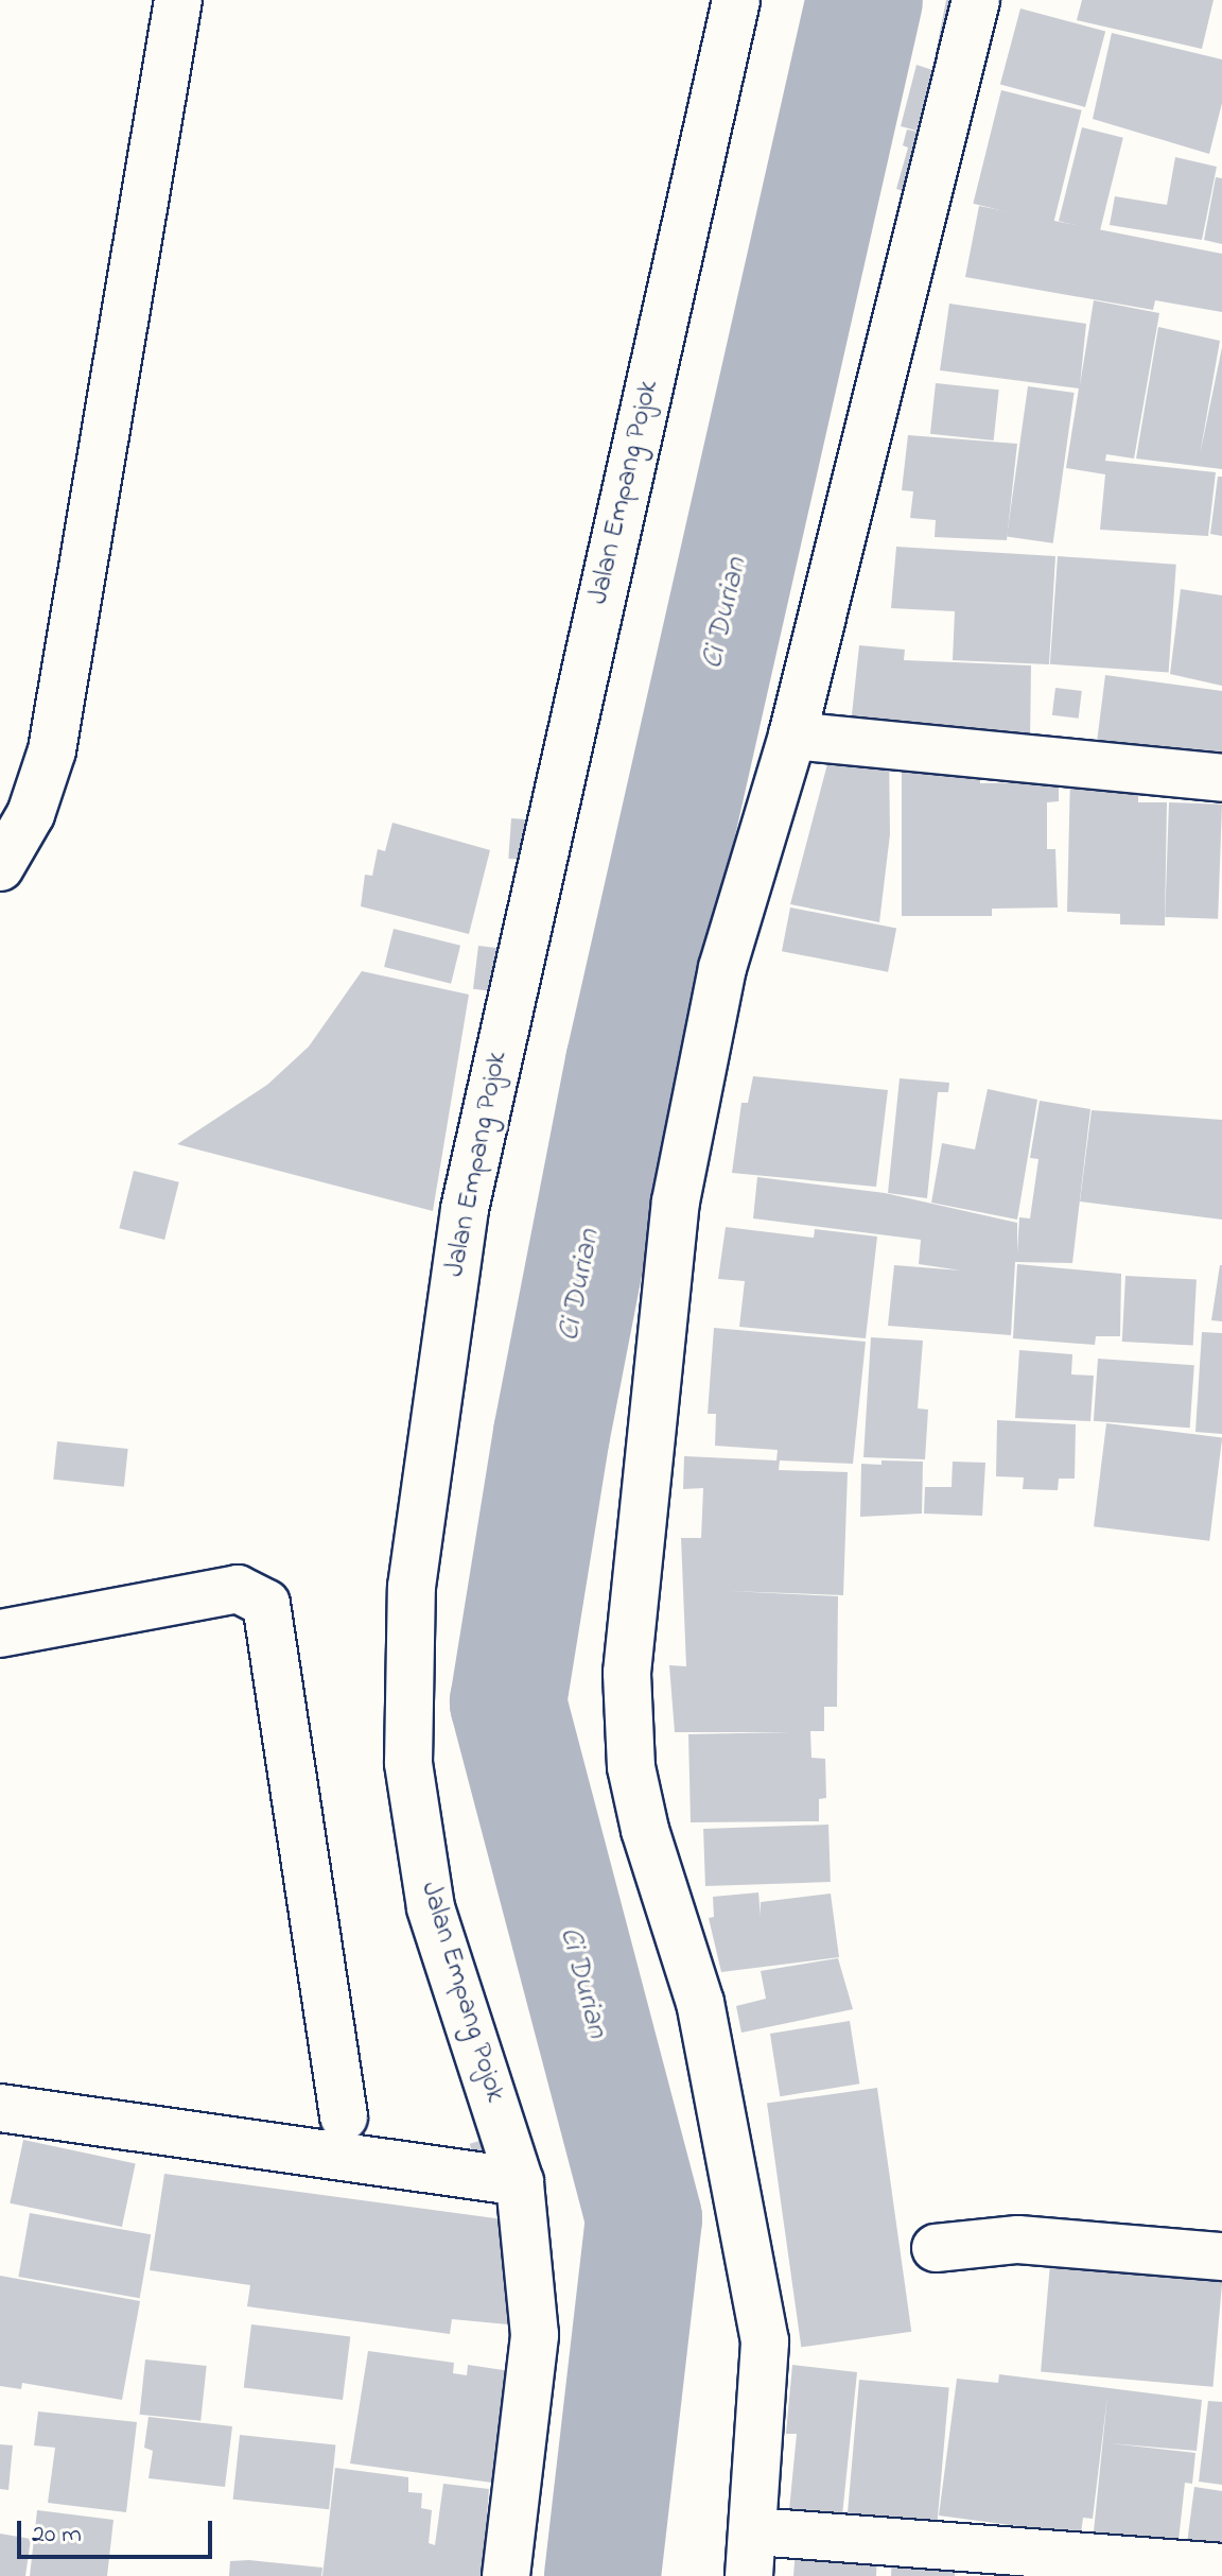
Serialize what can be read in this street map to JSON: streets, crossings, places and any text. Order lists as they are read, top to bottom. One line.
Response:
{"streets":{"street":["Jalan Empang Pojok"]},"water":["Ci Durian"],"scale_bar":"20 m"}
